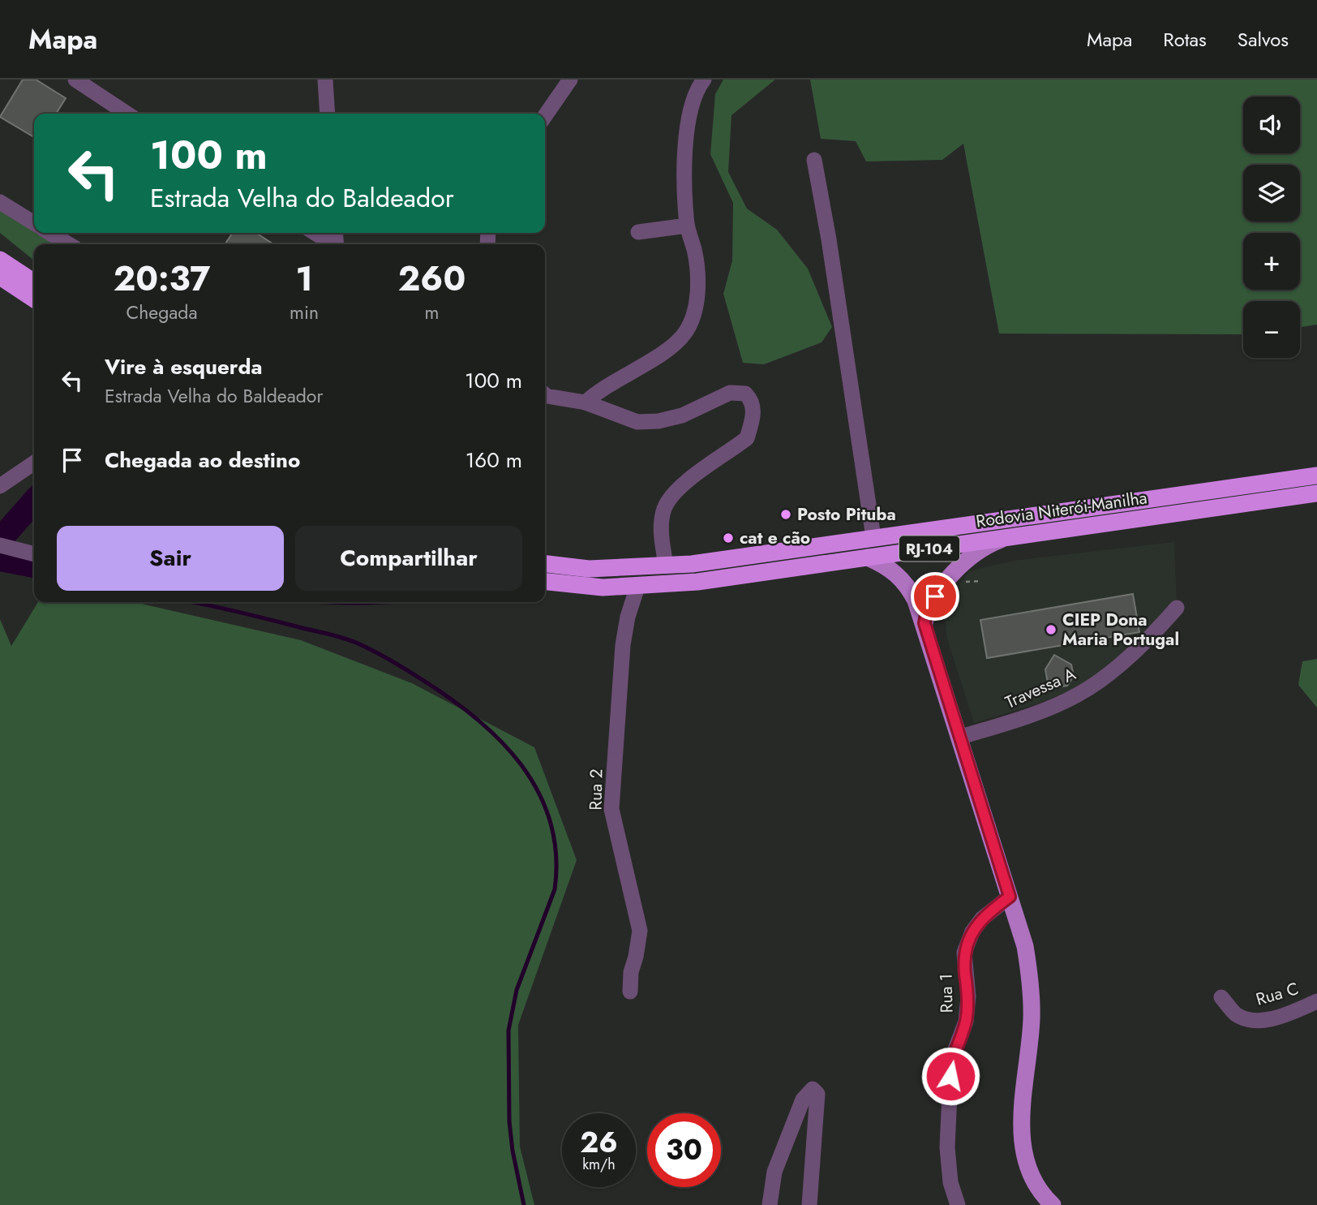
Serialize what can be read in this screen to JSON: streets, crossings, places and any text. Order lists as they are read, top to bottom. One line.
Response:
{"streets":{"highway":["Rodovia Niterói-Manilha","RJ-104"],"street":["Travessa A","Rua 2","Rua 1","Rua C"]},"crossings":[["Rodovia Niterói-Manilha","Rua 2"]],"places":["Posto Pituba","cat e cão","CIEP Dona Maria Portugal"],"page":{"header":"Mapa","nav":["Mapa","Rotas","Salvos"],"map_buttons":["+","−"],"turn":["100 m","Estrada Velha do Baldeador"],"eta":["20:37","Chegada","1","min","260","m"],"list":[{"name":"Vire à esquerda","note":"Estrada Velha do Baldeador","value":"100 m"},{"name":"Chegada ao destino","value":"160 m"}],"buttons":["Sair","Compartilhar"],"speed":"26 km/h","limit":"30"}}
